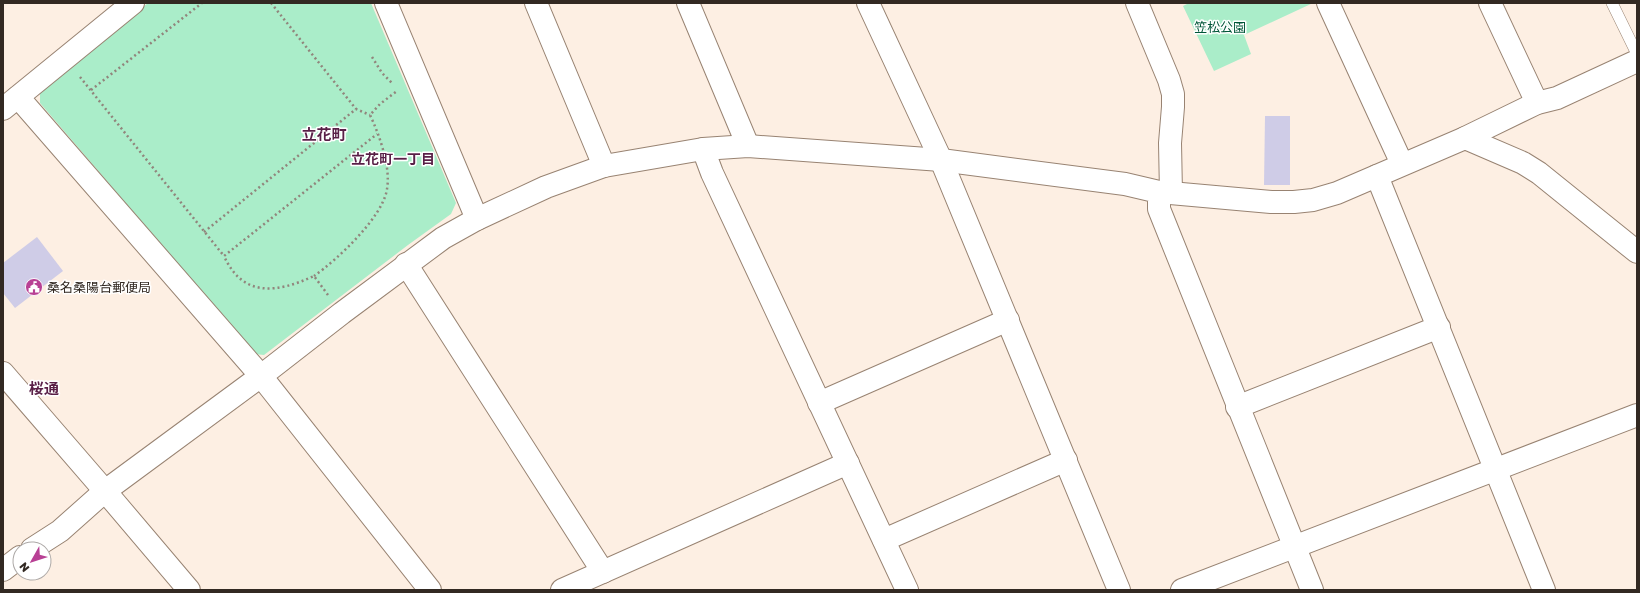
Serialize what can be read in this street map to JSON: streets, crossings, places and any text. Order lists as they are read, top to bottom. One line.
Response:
{"districts":["立花町","立花町一丁目","桜通"],"parks":["笠松公園"],"places":{"public building":["桑名桑陽台郵便局"]},"north":"bottom left"}
